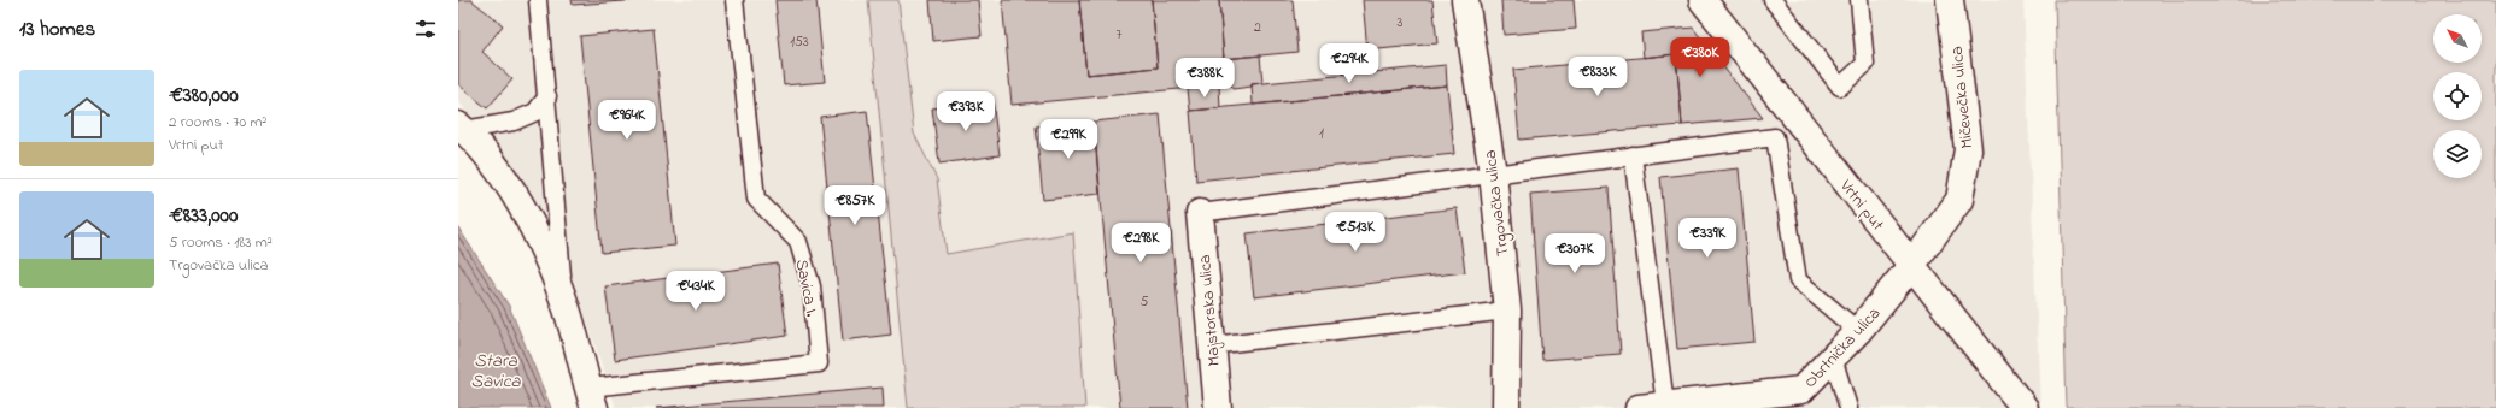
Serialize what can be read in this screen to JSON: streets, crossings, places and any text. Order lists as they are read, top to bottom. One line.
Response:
{"streets":{"street":["Mičevečka ulica","Trgovačka ulica","Vrtni put","Savica I.","Majstorska ulica","Obrtnička ulica"]},"crossings":[["Mičevečka ulica","Vrtni put"],["Mičevečka ulica","Obrtnička ulica"],["Vrtni put","Obrtnička ulica"]],"water":["Stara Savica"],"house_numbers":["3","2","7","153","1","5"],"north":"top left","page":{"heading":"13 homes","price":["€380K","€294K","€833K","€388K","€393K","€964K","€299K","€857K","€513K","€339K","€298K","€307K","€434K"],"list":[{"name":"€380,000","note":"2 rooms · 70 m² · Vrtni put"},{"name":"€833,000","note":"5 rooms · 183 m² · Trgovačka ulica"}]}}
